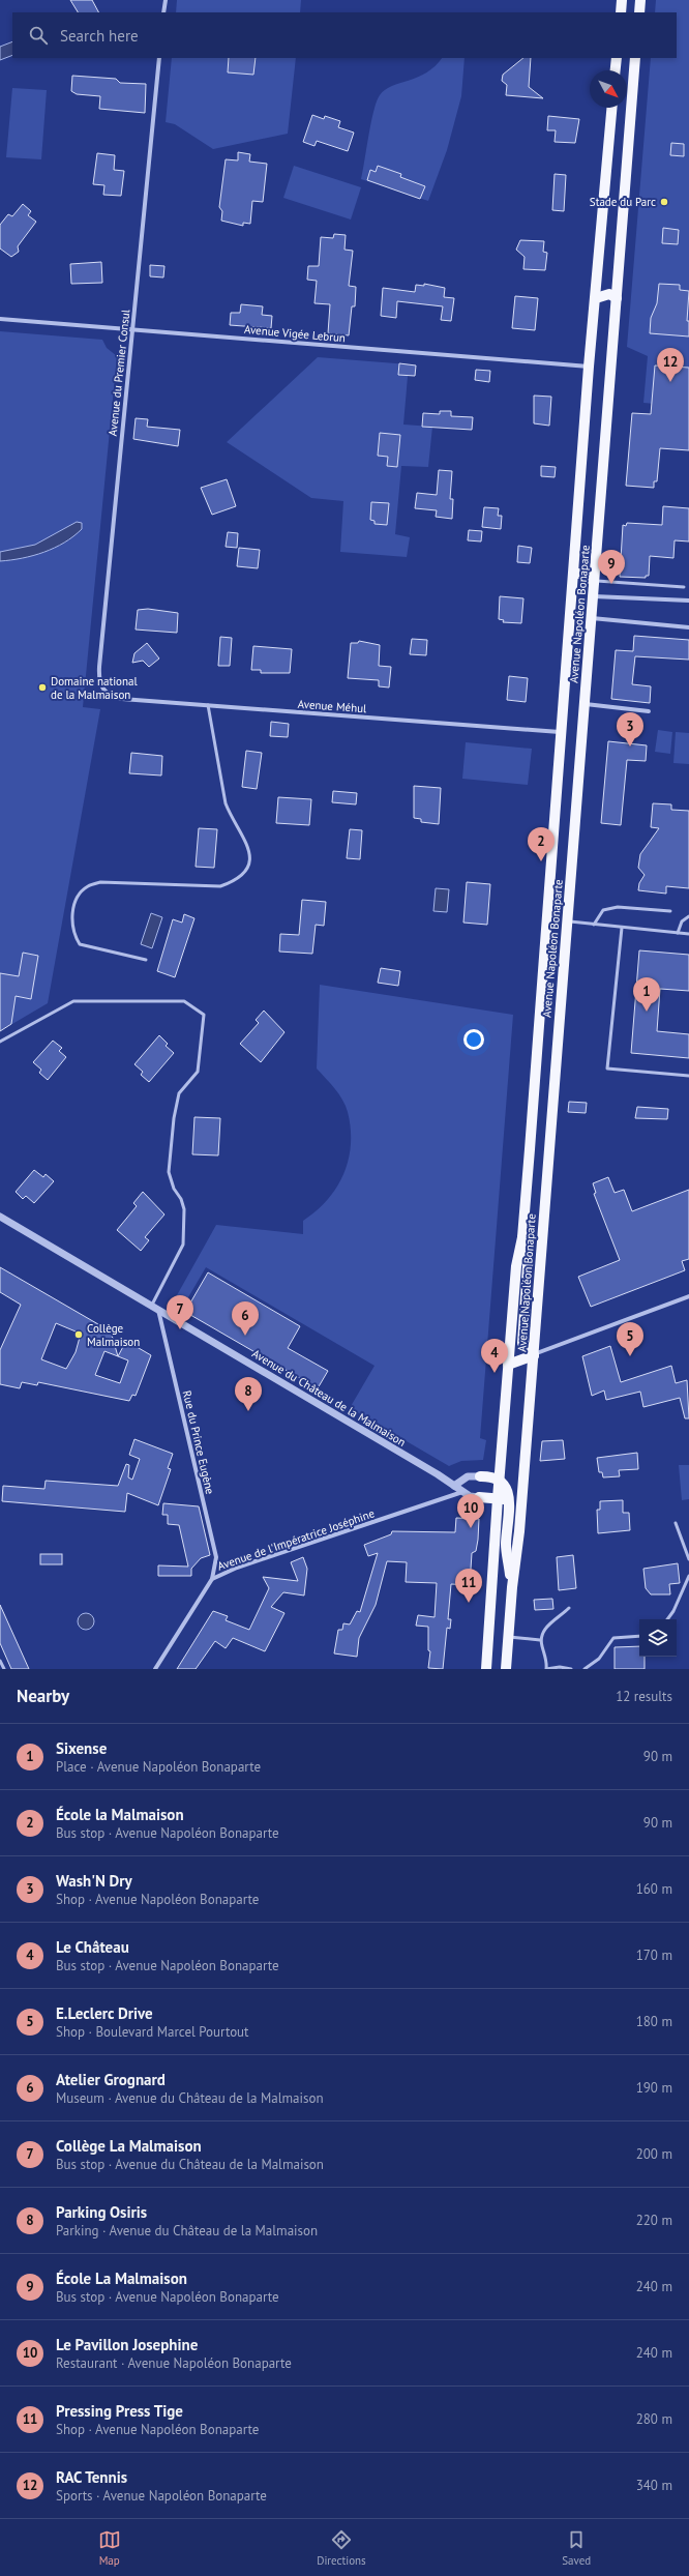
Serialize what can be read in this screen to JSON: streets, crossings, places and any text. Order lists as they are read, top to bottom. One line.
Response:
{"streets":{"main road":["Avenue Napoléon Bonaparte"],"street":["Avenue Vigée Lebrun","Avenue du Premier Consul","Avenue Méhul","Avenue du Château de la Malmaison","Rue du Prince Eugène","Avenue de l'Impératrice Joséphine"]},"crossings":[["Avenue Vigée Lebrun","Avenue du Premier Consul"],["Avenue Vigée Lebrun","Avenue Napoléon Bonaparte"],["Avenue du Premier Consul","Avenue Méhul"],["Avenue Napoléon Bonaparte","Avenue Méhul"],["Avenue du Château de la Malmaison","Rue du Prince Eugène"],["Avenue du Château de la Malmaison","Avenue de l'Impératrice Joséphine"],["Rue du Prince Eugène","Avenue de l'Impératrice Joséphine"]],"places":["Stade du Parc","Domaine national de la Malmaison","Collège Malmaison"],"north":"bottom right","page":{"search":"Search here","pins":["12","9","3","2","1","7","6","5","4","8","10","11"],"heading":["Nearby","12 results"],"list":[{"mark":"1","name":"Sixense","note":"Place · Avenue Napoléon Bonaparte","value":"90 m"},{"mark":"2","name":"École la Malmaison","note":"Bus stop · Avenue Napoléon Bonaparte","value":"90 m"},{"mark":"3","name":"Wash'N Dry","note":"Shop · Avenue Napoléon Bonaparte","value":"160 m"},{"mark":"4","name":"Le Château","note":"Bus stop · Avenue Napoléon Bonaparte","value":"170 m"},{"mark":"5","name":"E.Leclerc Drive","note":"Shop · Boulevard Marcel Pourtout","value":"180 m"},{"mark":"6","name":"Atelier Grognard","note":"Museum · Avenue du Château de la Malmaison","value":"190 m"},{"mark":"7","name":"Collège La Malmaison","note":"Bus stop · Avenue du Château de la Malmaison","value":"200 m"},{"mark":"8","name":"Parking Osiris","note":"Parking · Avenue du Château de la Malmaison","value":"220 m"},{"mark":"9","name":"École La Malmaison","note":"Bus stop · Avenue Napoléon Bonaparte","value":"240 m"},{"mark":"10","name":"Le Pavillon Josephine","note":"Restaurant · Avenue Napoléon Bonaparte","value":"240 m"},{"mark":"11","name":"Pressing Press Tige","note":"Shop · Avenue Napoléon Bonaparte","value":"280 m"},{"mark":"12","name":"RAC Tennis","note":"Sports · Avenue Napoléon Bonaparte","value":"340 m"}],"nav":["Map","Directions","Saved"]}}
